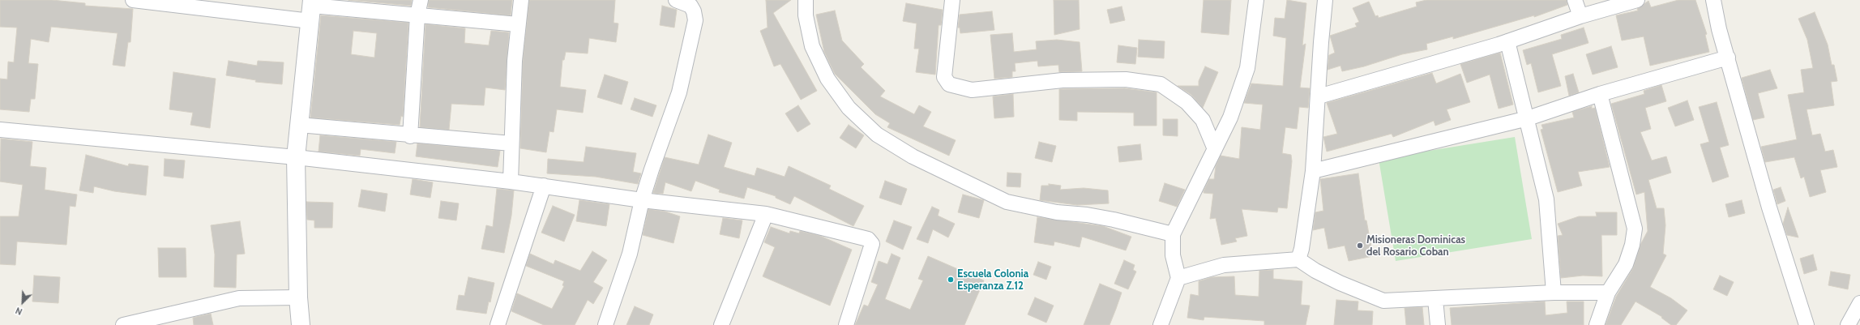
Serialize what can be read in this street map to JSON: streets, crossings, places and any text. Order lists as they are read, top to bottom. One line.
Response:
{"places":["Misioneras Dominicas del Rosario Coban","Escuela Colonia Esperanza Z.12"],"north":"bottom left"}
